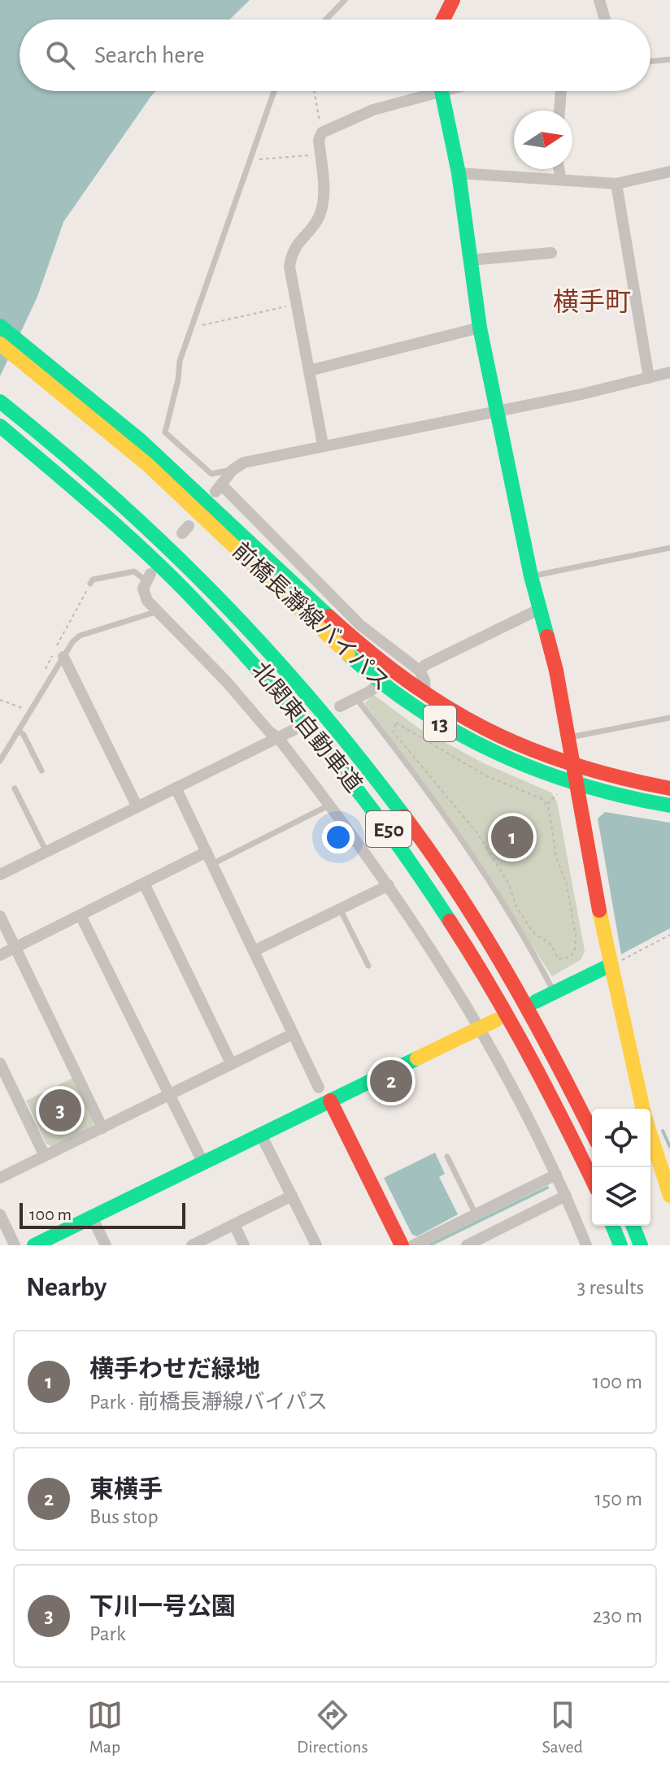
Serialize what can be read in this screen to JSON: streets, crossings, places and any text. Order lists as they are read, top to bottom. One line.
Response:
{"streets":{"main road":["前橋長瀞線バイパス","13","北関東自動車道","E50"]},"districts":["横手町"],"scale_bar":"100 m","north":"right","page":{"search":"Search here","pins":["1","2","3"],"scale":"100 m","heading":["Nearby","3 results"],"list":[{"mark":"1","name":"横手わせだ緑地","note":"Park · 前橋長瀞線バイパス","value":"100 m"},{"mark":"2","name":"東横手","note":"Bus stop","value":"150 m"},{"mark":"3","name":"下川一号公園","note":"Park","value":"230 m"}],"nav":["Map","Directions","Saved"]}}
